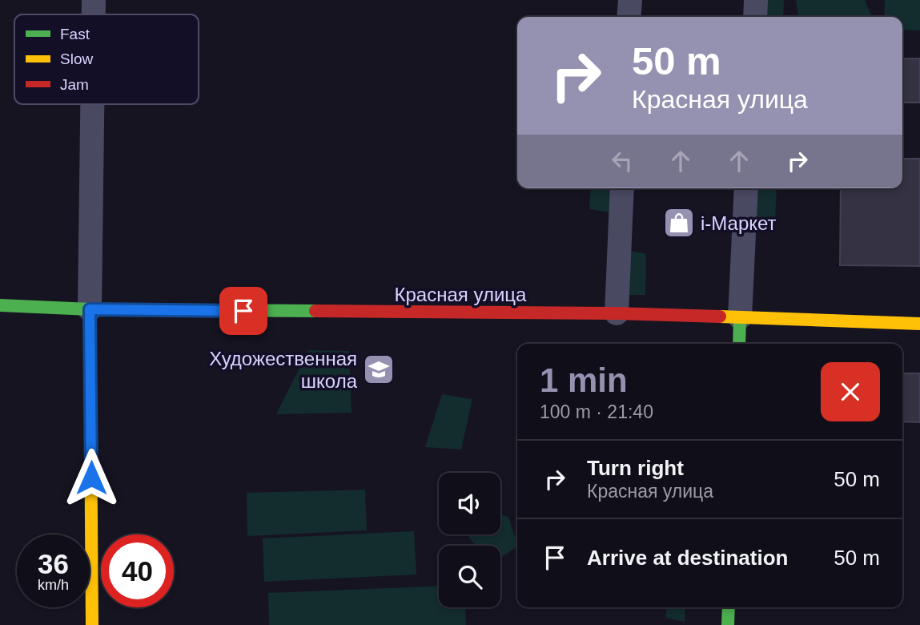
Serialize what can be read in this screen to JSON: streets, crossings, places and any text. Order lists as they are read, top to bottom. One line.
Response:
{"streets":{"street":["Красная улица"]},"places":{"shop":["i-Маркет"],"school or university":["Художественная школа"]},"legend":["Fast","Slow","Jam"],"page":{"turn":["50 m","Красная улица"],"heading":["1 min","100 m · 21:40"],"list":[{"name":"Turn right","note":"Красная улица","value":"50 m"},{"name":"Arrive at destination","value":"50 m"}],"speed":"36 km/h","limit":"40"}}
